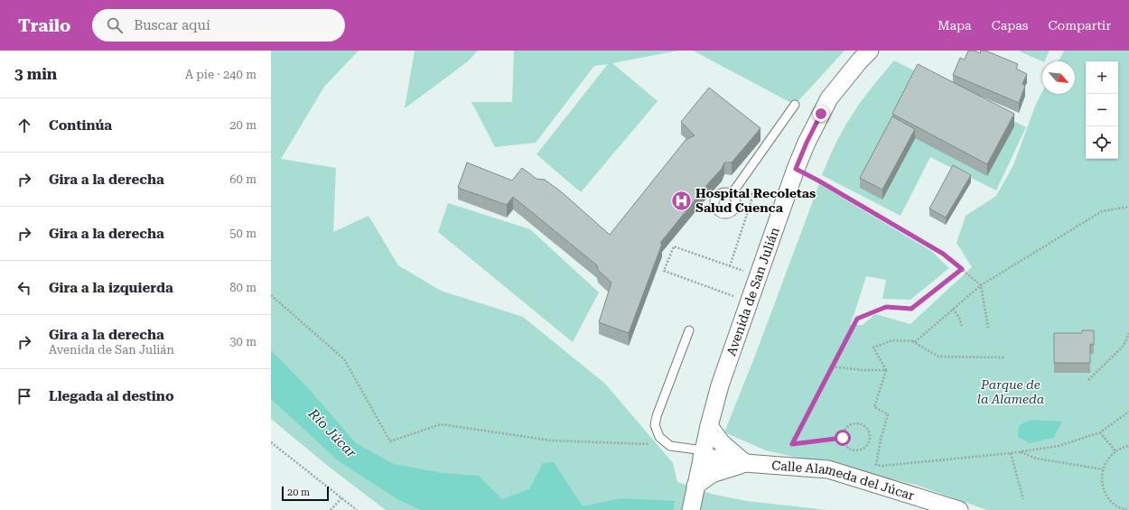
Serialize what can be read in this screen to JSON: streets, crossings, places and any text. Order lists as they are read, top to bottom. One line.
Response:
{"streets":{"street":["Avenida de San Julián","Calle Alameda del Júcar"]},"crossings":[["Avenida de San Julián","Calle Alameda del Júcar"]],"water":["Río Júcar"],"parks":["Parque de la Alameda"],"places":{"hospital":["Hospital Recoletas Salud Cuenca"]},"scale_bar":"20 m","north":"bottom right","page":{"header":"Trailo","search":"Buscar aquí","nav":["Mapa","Capas","Compartir"],"heading":["3 min","A pie · 240 m"],"map_buttons":["+","−"],"list":[["Continúa","20 m"],["Gira a la derecha","60 m"],["Gira a la derecha","50 m"],["Gira a la izquierda","80 m"],["Gira a la derecha","Avenida de San Julián","30 m"],"Llegada al destino"],"scale":"20 m"}}
